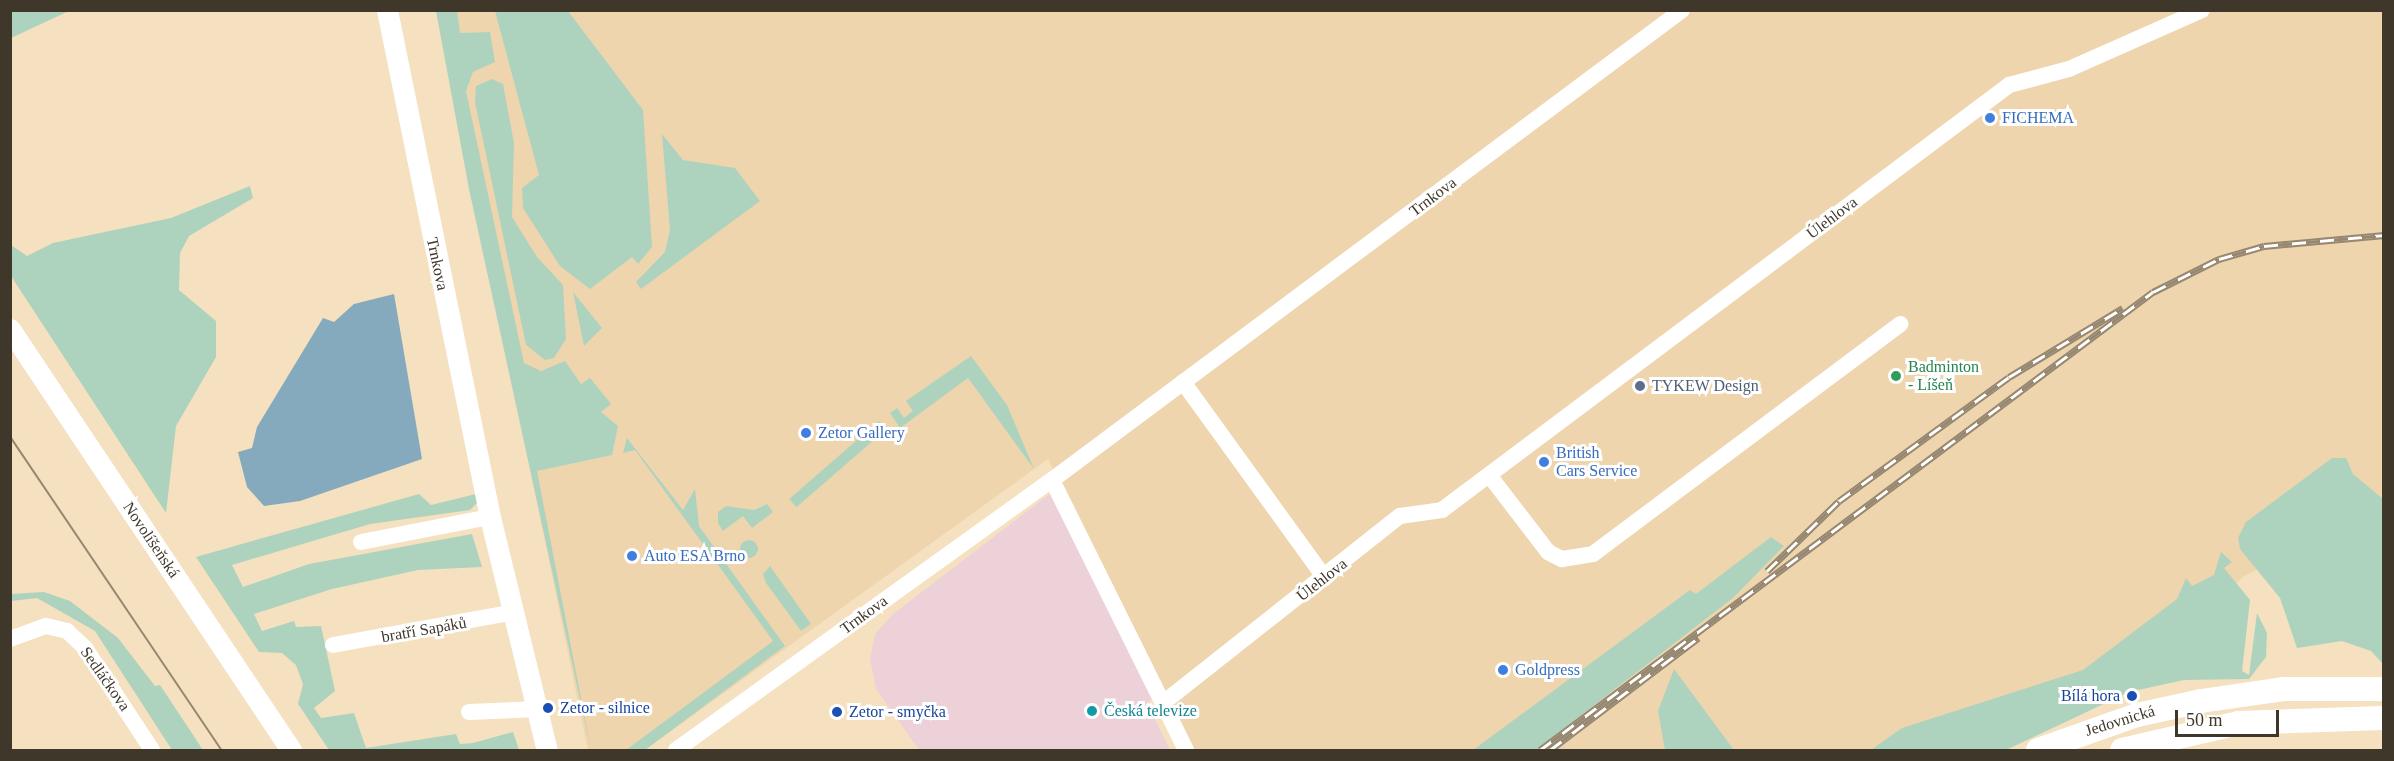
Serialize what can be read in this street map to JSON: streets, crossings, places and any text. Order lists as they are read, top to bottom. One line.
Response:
{"streets":{"main road":["Jedovnická"],"street":["Trnkova","Úlehlova","Novolíšeňská","bratří Sapáků","Sedláčkova"]},"crossings":[["Trnkova","bratří Sapáků"]],"places":["FICHEMA","Badminton - Líšeň","TYKEW Design","Zetor Gallery","British Cars Service","Auto ESA Brno","Goldpress","Bílá hora","Zetor - silnice","Česká televize","Zetor - smyčka"],"scale_bar":"50 m"}
